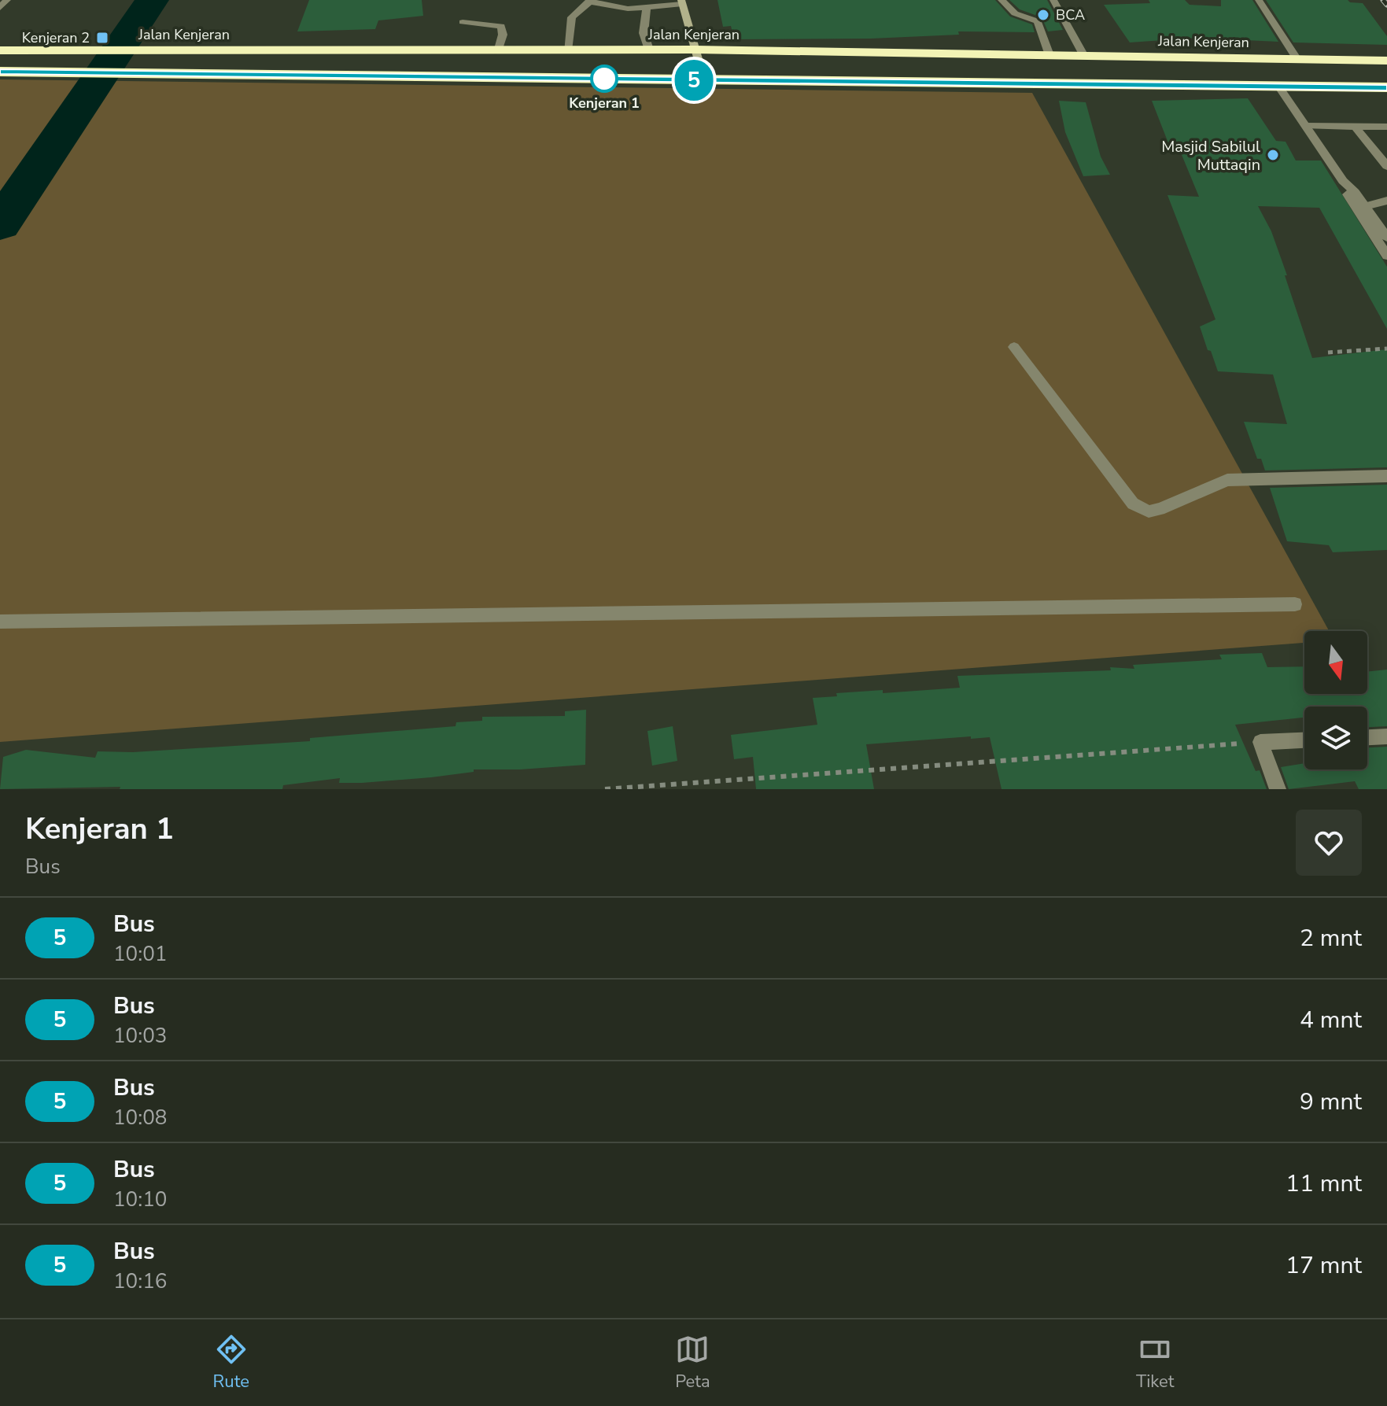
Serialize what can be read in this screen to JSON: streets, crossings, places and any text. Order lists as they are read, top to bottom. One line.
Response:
{"streets":{"highway":["Jalan Kenjeran"]},"places":{"other":["BCA","Kenjeran 1","Masjid Sabilul Muttaqin"],"transit":["Kenjeran 2"]},"lines":["bus line 5"],"north":"bottom","page":{"on_map":"5","heading":["Kenjeran 1","Bus"],"list":[{"mark":"5","name":"Bus","note":"10:01","value":"2 mnt"},{"mark":"5","name":"Bus","note":"10:03","value":"4 mnt"},{"mark":"5","name":"Bus","note":"10:08","value":"9 mnt"},{"mark":"5","name":"Bus","note":"10:10","value":"11 mnt"},{"mark":"5","name":"Bus","note":"10:16","value":"17 mnt"}],"tabs":["Rute","Peta","Tiket"]}}
